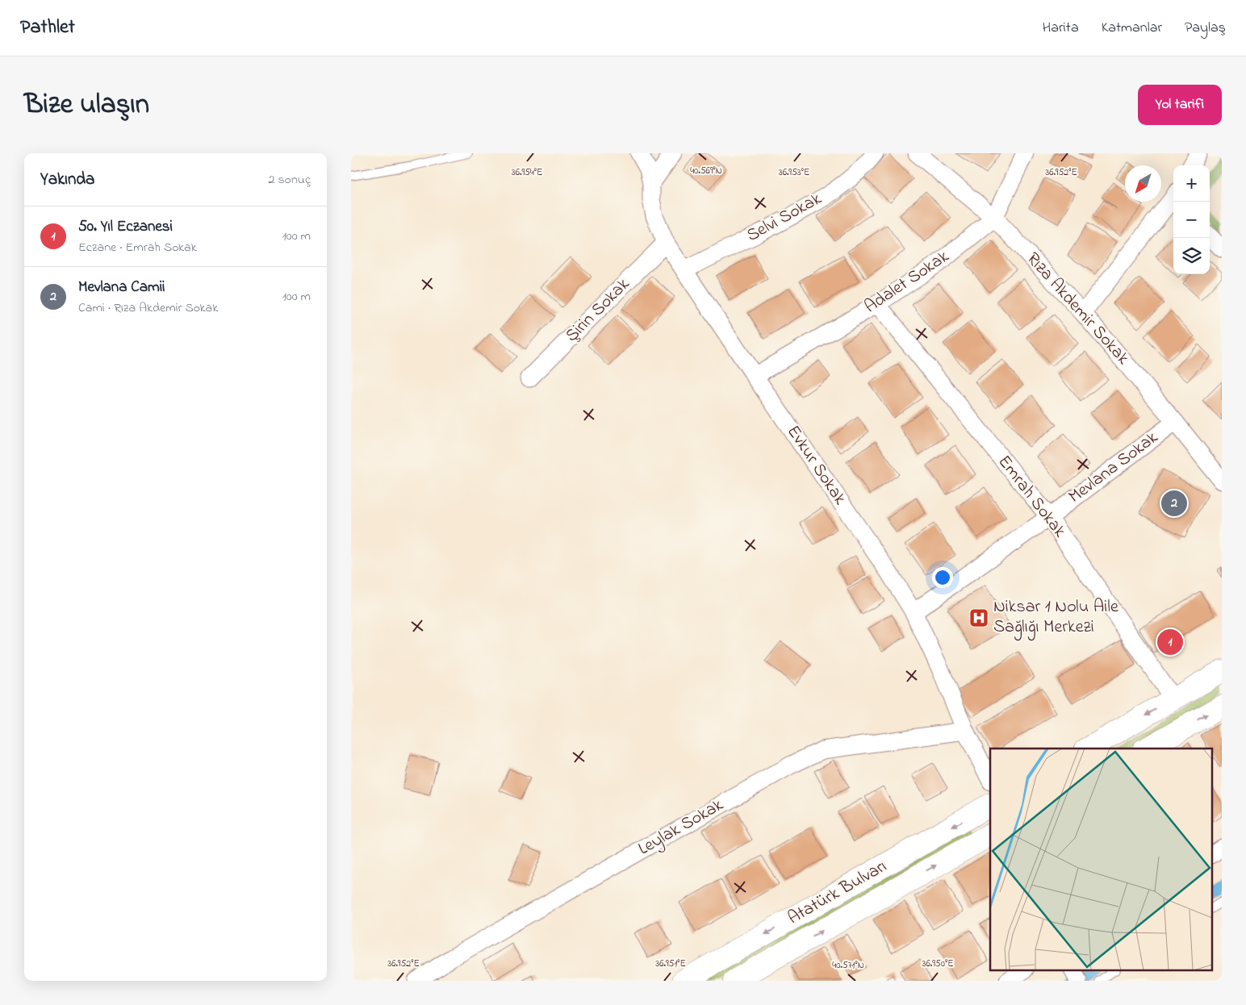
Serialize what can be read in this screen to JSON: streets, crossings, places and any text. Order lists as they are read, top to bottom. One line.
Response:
{"streets":{"main road":["Atatürk Bulvarı"],"street":["Selvi Sokak","Adalet Sokak","Rıza Akdemir Sokak","Şirin Sokak","Evkur Sokak","Mevlana Sokak","Emrah Sokak","Leylak Sokak"]},"crossings":[["Selvi Sokak","Evkur Sokak"],["Adalet Sokak","Rıza Akdemir Sokak"],["Adalet Sokak","Evkur Sokak"],["Adalet Sokak","Emrah Sokak"],["Rıza Akdemir Sokak","Mevlana Sokak"],["Şirin Sokak","Evkur Sokak"],["Evkur Sokak","Mevlana Sokak"],["Evkur Sokak","Leylak Sokak"],["Mevlana Sokak","Emrah Sokak"]],"places":{"hospital":["Niksar 1 Nolu Aile Sağlığı Merkezi"]},"north":"bottom left","page":{"header":"Pathlet","nav":["Harita","Katmanlar","Paylaş"],"title":"Bize ulaşın","buttons":"Yol tarifi","heading":["Yakında","2 sonuç"],"map_buttons":["+","−"],"list":[{"mark":"1","name":"50. Yıl Eczanesi","note":"Eczane · Emrah Sokak","value":"100 m"},{"mark":"2","name":"Mevlana Camii","note":"Cami · Rıza Akdemir Sokak","value":"100 m"}],"pins":["2","1"]},"coordinates":["40.569°N","36.954°E","36.953°E","36.952°E","36.951°E","36.950°E","40.571°N"]}
